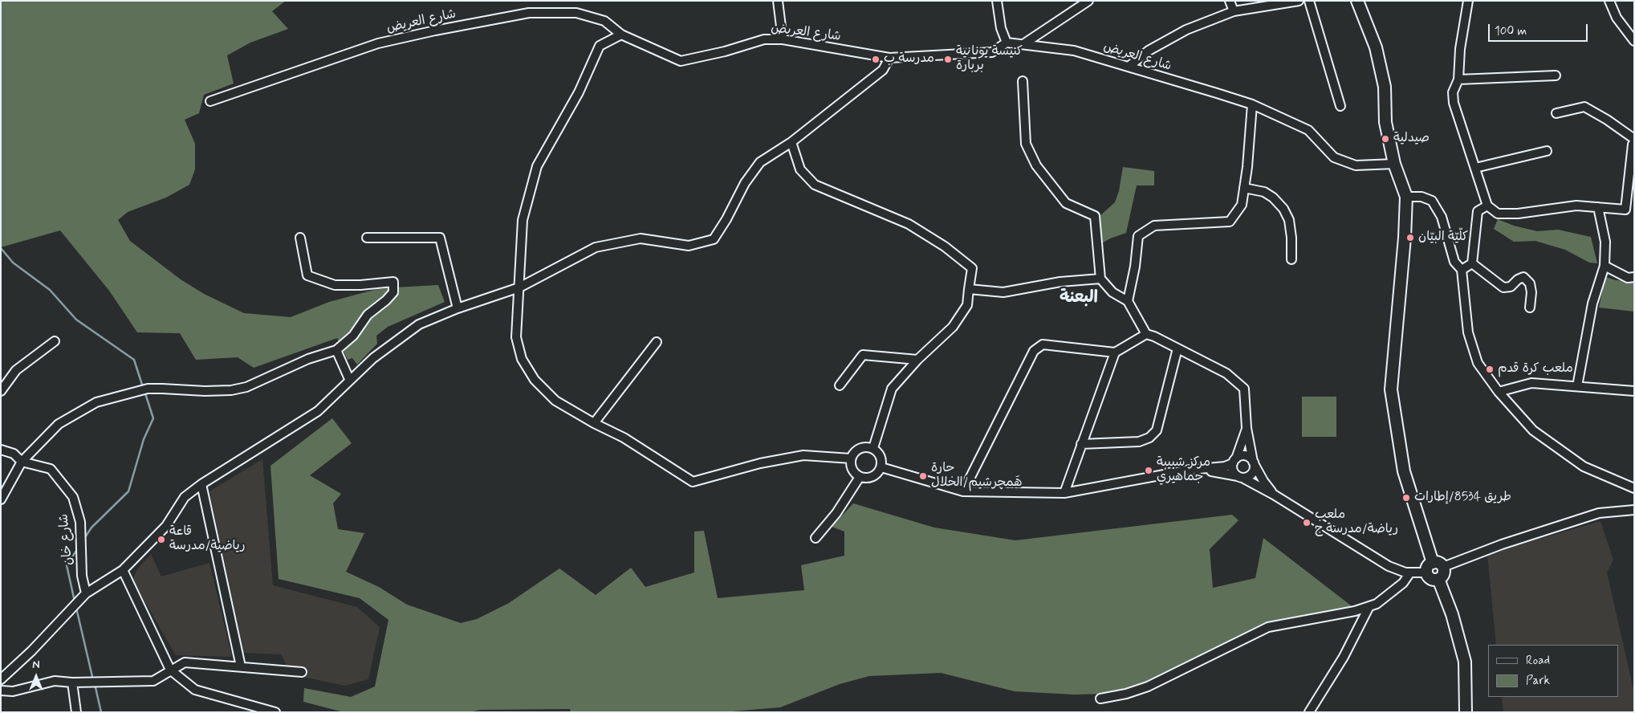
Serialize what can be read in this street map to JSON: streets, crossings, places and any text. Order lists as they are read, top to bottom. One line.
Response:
{"streets":{"street":["شارع العريض","شارع خان"]},"districts":["البعنة"],"places":["مدرسة ب","كنيسة يونانية بربارة","صيدلية","كلّيّة البيّان","ملعب كرة قدم","مركز شبيبة جماهيري","حارة هَمچرشيم/الخلال","طريق 8534/إطارات","ملعب رياضة/مدرسة ج","قاعة رياضية/مدرسة"],"legend":["Road","Park"],"scale_bar":"100 m","north":"top"}
